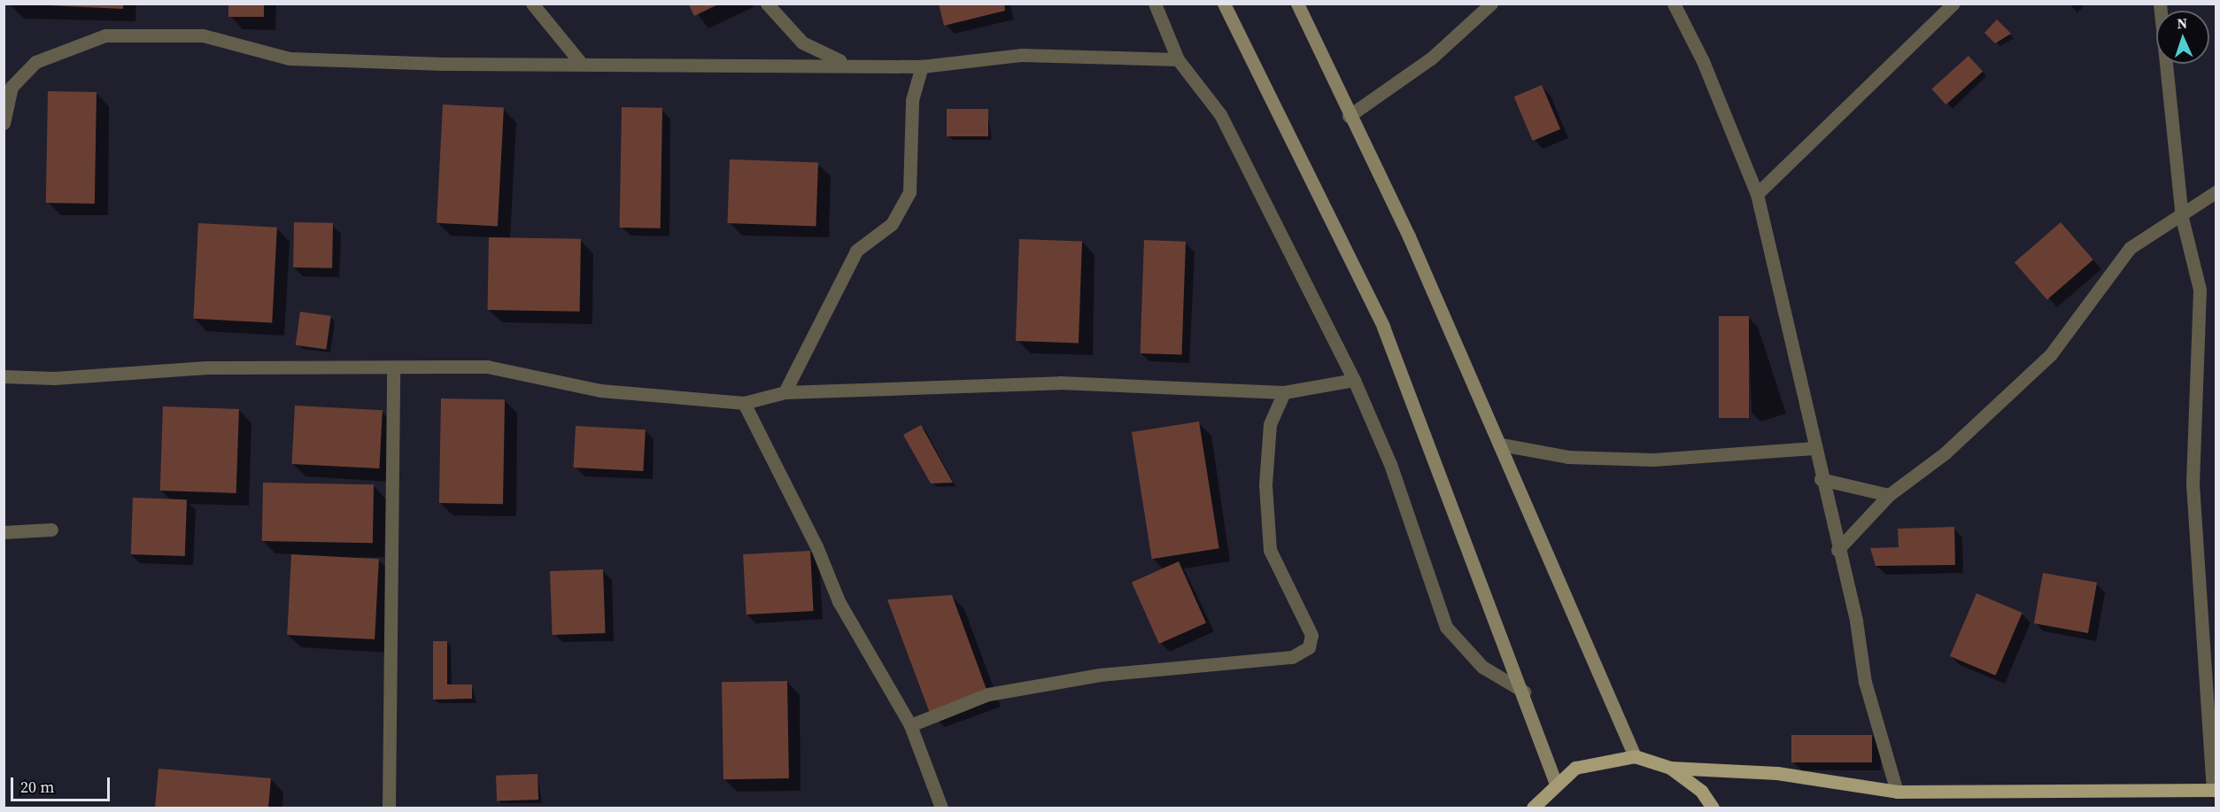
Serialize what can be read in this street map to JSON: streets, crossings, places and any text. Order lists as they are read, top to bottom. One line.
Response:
{"scale_bar":"20 m","north":"top"}
